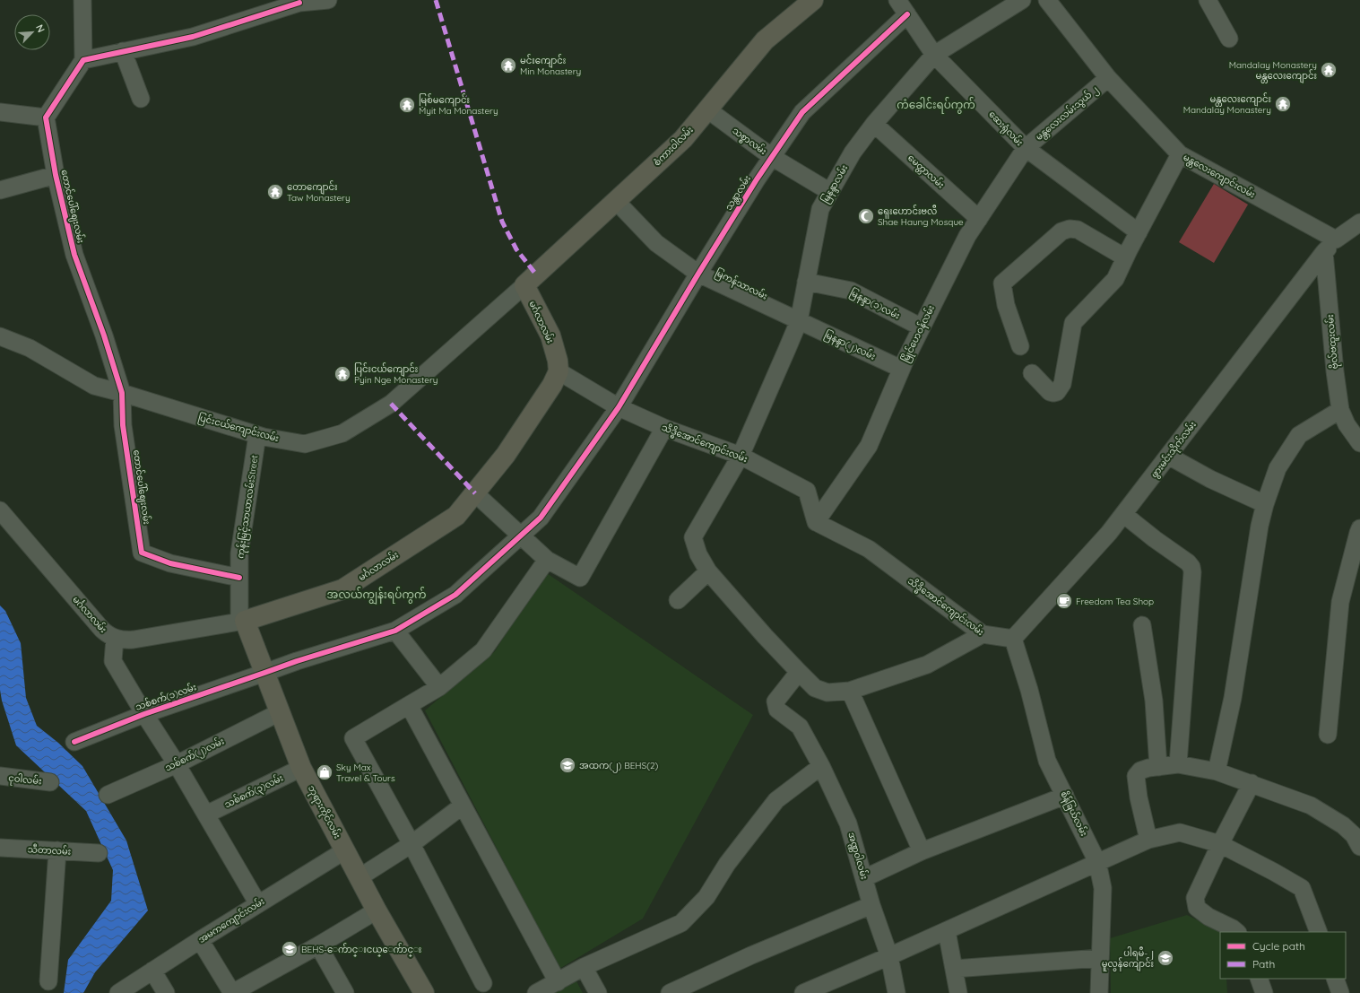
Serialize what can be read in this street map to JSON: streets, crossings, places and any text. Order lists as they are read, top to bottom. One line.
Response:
{"streets":{"main road":["စံကားဝါလမ်း","မင်္ဂလာလမ်း","ဘုရားကိုင်လမ်း"],"street":["မန္တလေးလမ်းသွယ် ၂","ဆေးရုံလမ်း","သစ္စာလမ်း","မေတ္တာလမ်း","မန္တလေးကျောင်းလမ်း","မြနန္ဒာလမ်း","သန္တာလမ်း","တောင်ပေါ်ဈေးလမ်း","မြကန်သာလမ်း","မြနန္ဒာ(၁)လမ်း","မြိုင်ဟေဝန်လမ်း","ဗိုလ်ဗထူးလမ်း","မြနန္ဒာ(၂)လမ်း","ပြင်းငယ်ကျောင်းလမ်း","သိဒ္ဓိအောင်ကျောင်းလမ်း","ဖွားမင်းသိုက်လမ်း","ကုန်းမြင့်သာယာလမ်းStreet","သစ်စက်(၁)လမ်း","သစ်စက်(၂)လမ်း","ငုဝါလမ်း","သစ်စက်(၃)လမ်း","စိန်ခြယ်လမ်း","သီတာလမ်း","အဏ္ဏဝါလမ်း","အမကကျောင်းလမ်း"]},"crossings":[["မန္တလေးလမ်းသွယ် ၂","ဆေးရုံလမ်း"],["မန္တလေးလမ်းသွယ် ၂","မန္တလေးကျောင်းလမ်း"],["မန္တလေးလမ်းသွယ် ၂","မြိုင်ဟေဝန်လမ်း"],["ဆေးရုံလမ်း","မြနန္ဒာလမ်း"],["ဆေးရုံလမ်း","သန္တာလမ်း"],["ဆေးရုံလမ်း","မြိုင်ဟေဝန်လမ်း"],["သစ္စာလမ်း","စံကားဝါလမ်း"],["သစ္စာလမ်း","မြနန္ဒာလမ်း"],["သစ္စာလမ်း","သန္တာလမ်း"],["စံကားဝါလမ်း","မြကန်သာလမ်း"],["စံကားဝါလမ်း","မင်္ဂလာလမ်း"],["စံကားဝါလမ်း","ပြင်းငယ်ကျောင်းလမ်း"],["မေတ္တာလမ်း","မြနန္ဒာလမ်း"],["မေတ္တာလမ်း","မြိုင်ဟေဝန်လမ်း"],["မြနန္ဒာလမ်း","မြကန်သာလမ်း"],["မြနန္ဒာလမ်း","မြနန္ဒာ(၁)လမ်း"],["မြနန္ဒာလမ်း","မြနန္ဒာ(၂)လမ်း"],["မြနန္ဒာလမ်း","သိဒ္ဓိအောင်ကျောင်းလမ်း"],["သန္တာလမ်း","မြကန်သာလမ်း"],["သန္တာလမ်း","သိဒ္ဓိအောင်ကျောင်းလမ်း"],["သန္တာလမ်း","သစ်စက်(၁)လမ်း"],["တောင်ပေါ်ဈေးလမ်း","ပြင်းငယ်ကျောင်းလမ်း"],["တောင်ပေါ်ဈေးလမ်း","ကုန်းမြင့်သာယာလမ်းStreet"],["မြကန်သာလမ်း","မြနန္ဒာ(၂)လမ်း"],["မြနန္ဒာ(၁)လမ်း","မြိုင်ဟေဝန်လမ်း"],["မင်္ဂလာလမ်း","ပြင်းငယ်ကျောင်းလမ်း"],["မင်္ဂလာလမ်း","သိဒ္ဓိအောင်ကျောင်းလမ်း"],["မင်္ဂလာလမ်း","ကုန်းမြင့်သာယာလမ်းStreet"],["မင်္ဂလာလမ်း","ဘုရားကိုင်လမ်း"],["မြိုင်ဟေဝန်လမ်း","မြနန္ဒာ(၂)လမ်း"],["မြိုင်ဟေဝန်လမ်း","သိဒ္ဓိအောင်ကျောင်းလမ်း"],["ဗိုလ်ဗထူးလမ်း","ဖွားမင်းသိုက်လမ်း"],["ပြင်းငယ်ကျောင်းလမ်း","ကုန်းမြင့်သာယာလမ်းStreet"],["သိဒ္ဓိအောင်ကျောင်းလမ်း","ဖွားမင်းသိုက်လမ်း"],["သိဒ္ဓိအောင်ကျောင်းလမ်း","စိန်ခြယ်လမ်း"],["ဖွားမင်းသိုက်လမ်း","စိန်ခြယ်လမ်း"],["ကုန်းမြင့်သာယာလမ်းStreet","ဘုရားကိုင်လမ်း"],["သစ်စက်(၁)လမ်း","ဘုရားကိုင်လမ်း"],["သစ်စက်(၂)လမ်း","ဘုရားကိုင်လမ်း"],["သစ်စက်(၃)လမ်း","ဘုရားကိုင်လမ်း"],["ဘုရားကိုင်လမ်း","အမကကျောင်းလမ်း"]],"districts":["ကံခေါင်းရပ်ကွက်","အလယ်ကျွန်းရပ်ကွက်"],"places":{"temple":["မင်းကျောင်း Min Monastery","Mandalay Monastery မန္တလေးကျောင်း","မန္တလေးကျောင်း Mandalay Monastery","မြစ်မကျောင်း Myit Ma Monastery","တောကျောင်း Taw Monastery","ပြင်းငယ်ကျောင်း Pyin Nge Monastery"],"mosque":["ရှေးဟောင်းဗလီ Shae Haung Mosque"],"cafe":["Freedom Tea Shop"],"school or university":["အထက(၂) BEHS(2)","BEHS-ေက်ာင္းငယ္ေက်ာင္း","ပါရမီ-၂ မူလွန်ကျောင်း"],"shop":["Sky Max Travel & Tours"]},"legend":["Cycle path","Path"],"north":"top right"}
